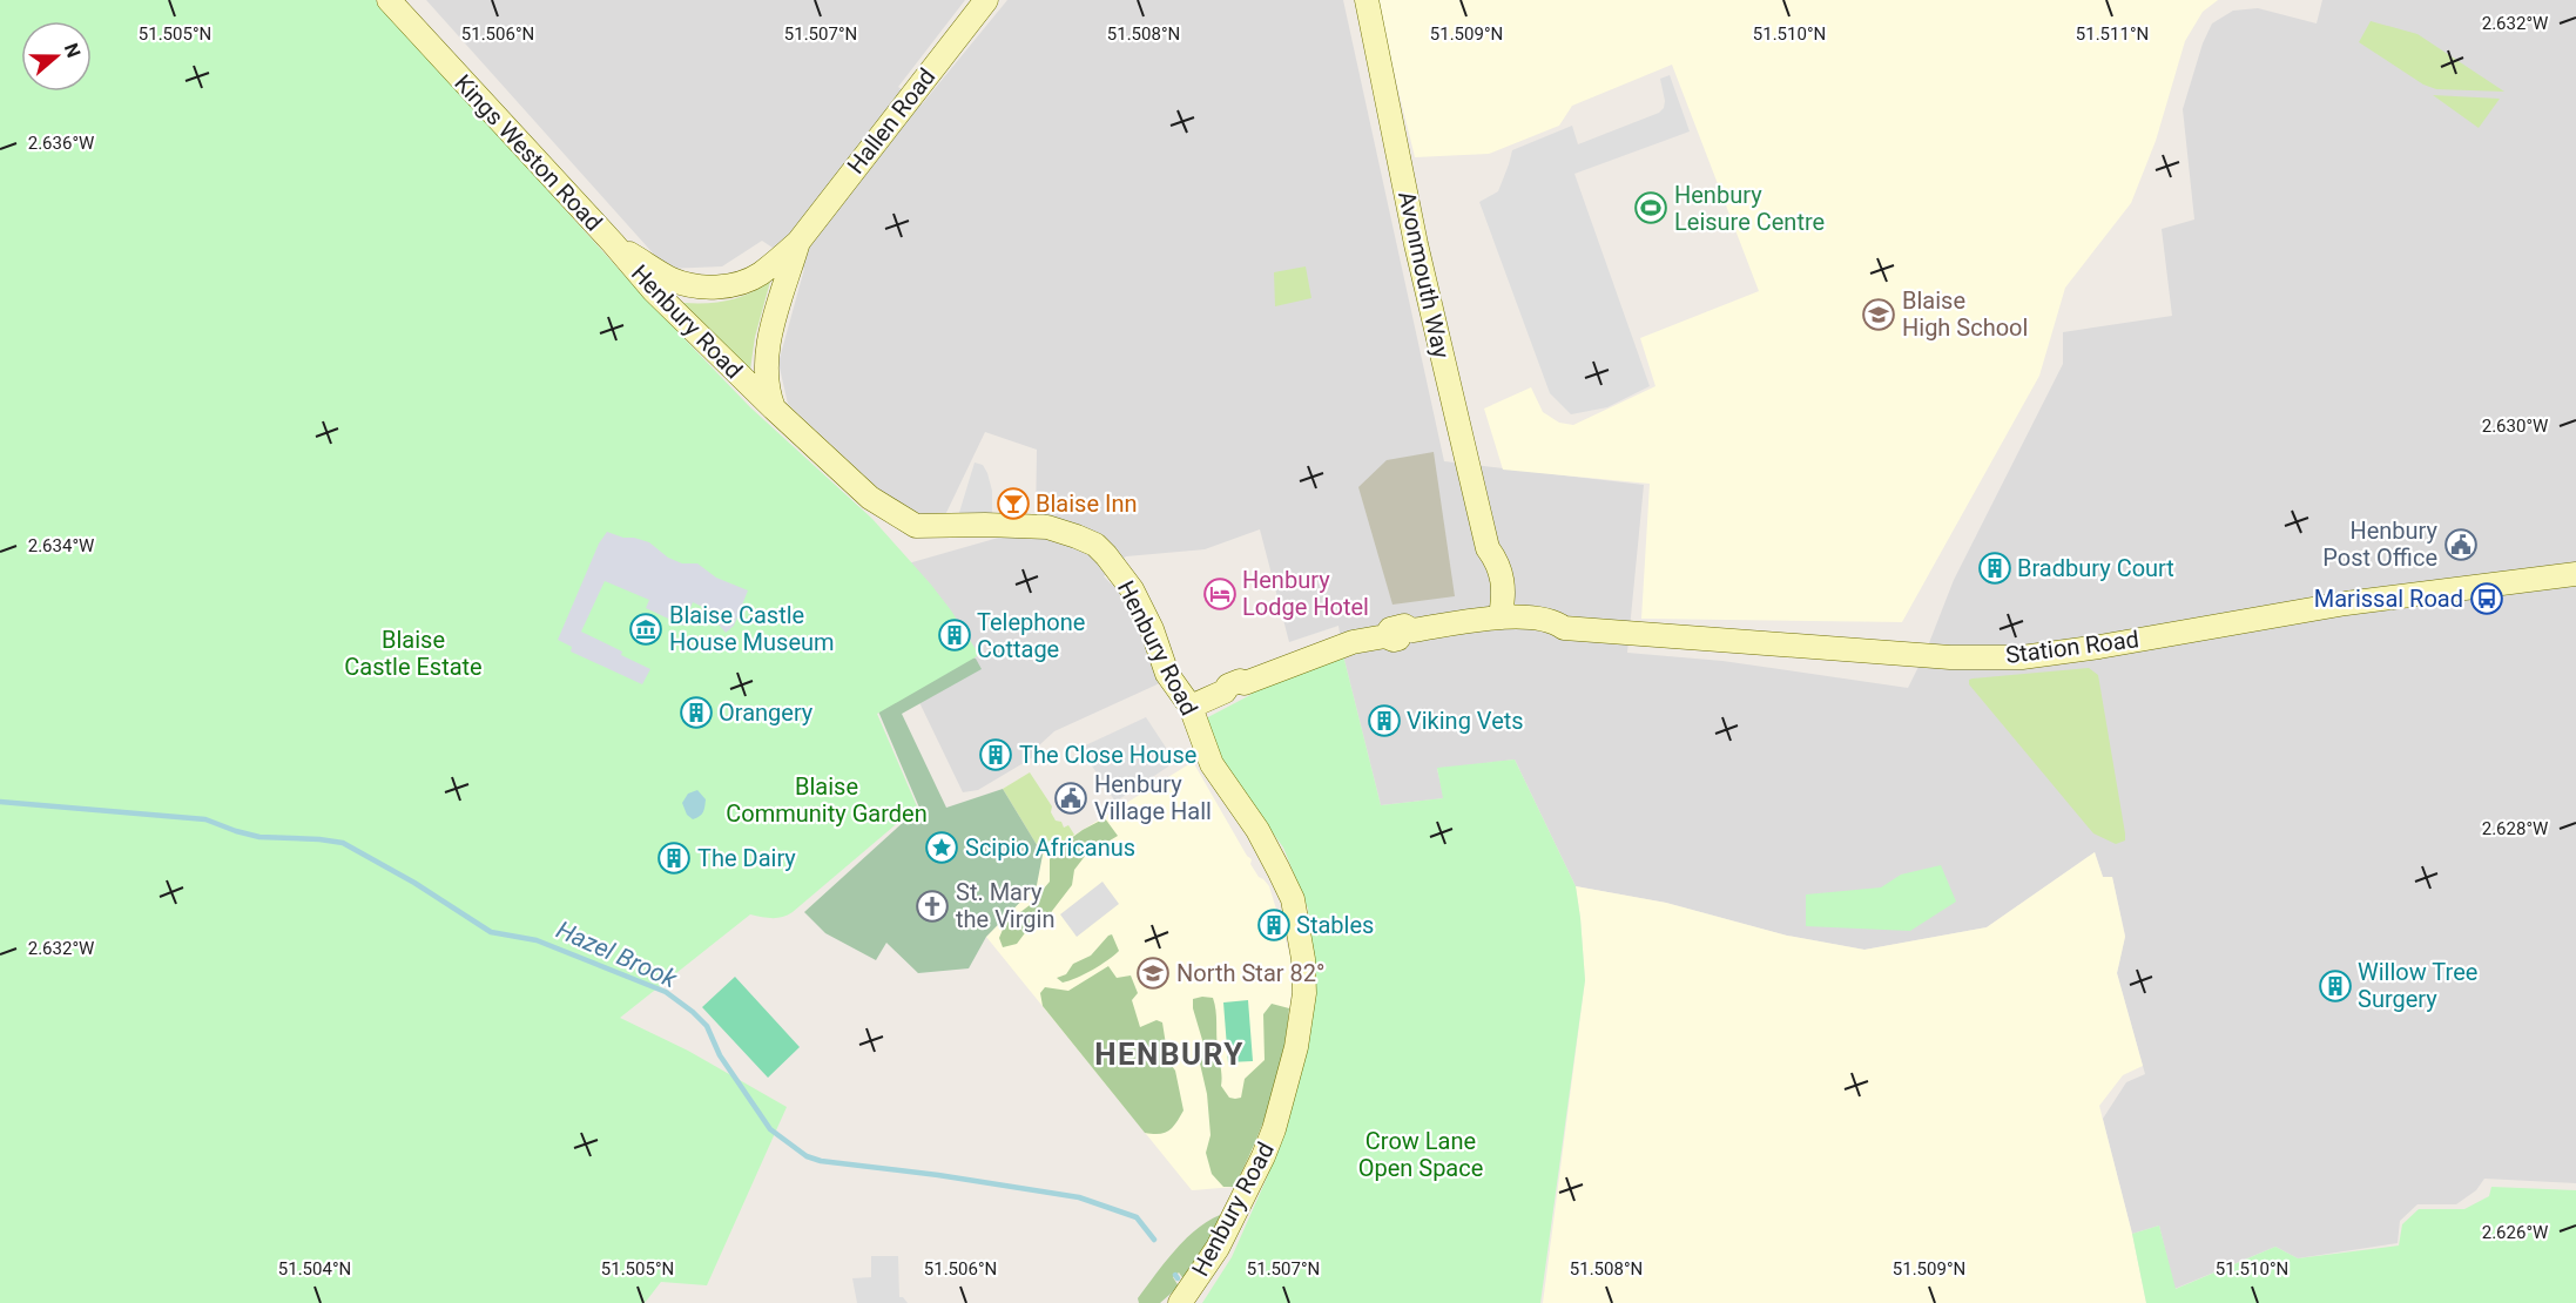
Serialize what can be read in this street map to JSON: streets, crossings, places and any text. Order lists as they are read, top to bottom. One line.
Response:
{"streets":{"main road":["Hallen Road","Kings Weston Road","Avonmouth Way","Henbury Road","Station Road"]},"crossings":[["Hallen Road","Kings Weston Road"],["Hallen Road","Henbury Road"],["Kings Weston Road","Henbury Road"],["Avonmouth Way","Station Road"]],"districts":["HENBURY"],"water":["Hazel Brook"],"parks":["Blaise Castle Estate","Blaise Community Garden","Crow Lane Open Space"],"places":{"sports":["Henbury Leisure Centre"],"school or university":["Blaise High School","North Star 82°"],"bar":["Blaise Inn"],"public building":["Henbury Post Office","Henbury Village Hall"],"building":["Bradbury Court","Telephone Cottage","Orangery","Viking Vets","The Close House","The Dairy","Stables","Willow Tree Surgery"],"hotel":["Henbury Lodge Hotel"],"bus stop":["Marissal Road"],"museum":["Blaise Castle House Museum"],"place":["Scipio Africanus"],"church":["St. Mary the Virgin"]},"north":"right","coordinates":["2.632°W","51.511°N","51.505°N","51.506°N","51.507°N","51.508°N","51.509°N","51.510°N","2.636°W","2.630°W","2.634°W","2.628°W","2.626°W","51.504°N"]}
